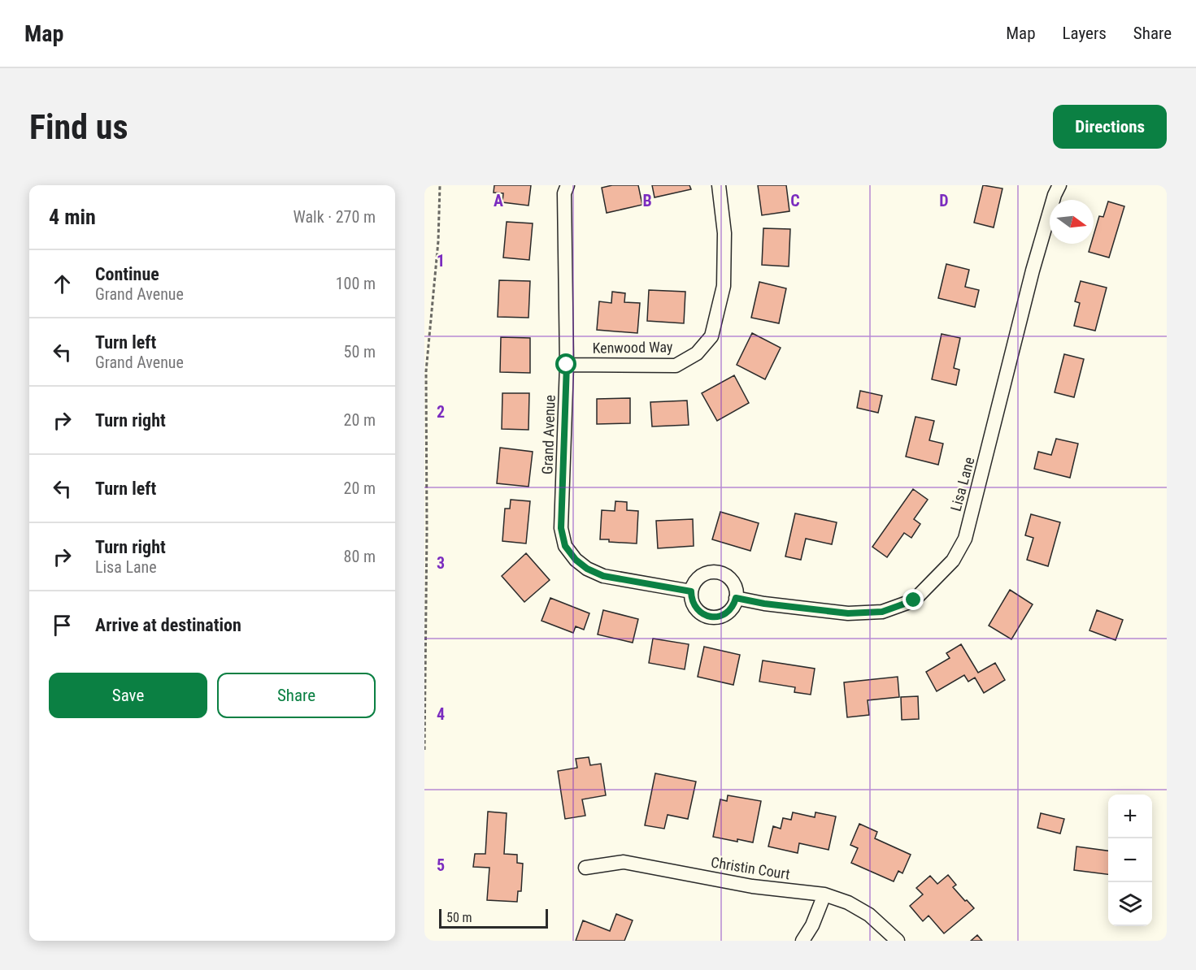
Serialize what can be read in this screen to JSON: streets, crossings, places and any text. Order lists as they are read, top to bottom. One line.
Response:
{"streets":{"street":["Kenwood Way","Grand Avenue","Lisa Lane","Christin Court"]},"crossings":[["Kenwood Way","Grand Avenue"],["Grand Avenue","Lisa Lane"]],"scale_bar":"50 m","north":"right","page":{"header":"Map","nav":["Map","Layers","Share"],"buttons":["Directions",["Save","Share"]],"title":"Find us","heading":["4 min","Walk · 270 m"],"list":[["Continue","Grand Avenue","100 m"],["Turn left","Grand Avenue","50 m"],["Turn right","20 m"],["Turn left","20 m"],["Turn right","Lisa Lane","80 m"],"Arrive at destination"],"map_buttons":["+","−"],"scale":"50 m"},"grid":{"columns":["A","B","C","D"],"rows":["1","2","3","4","5"]}}
